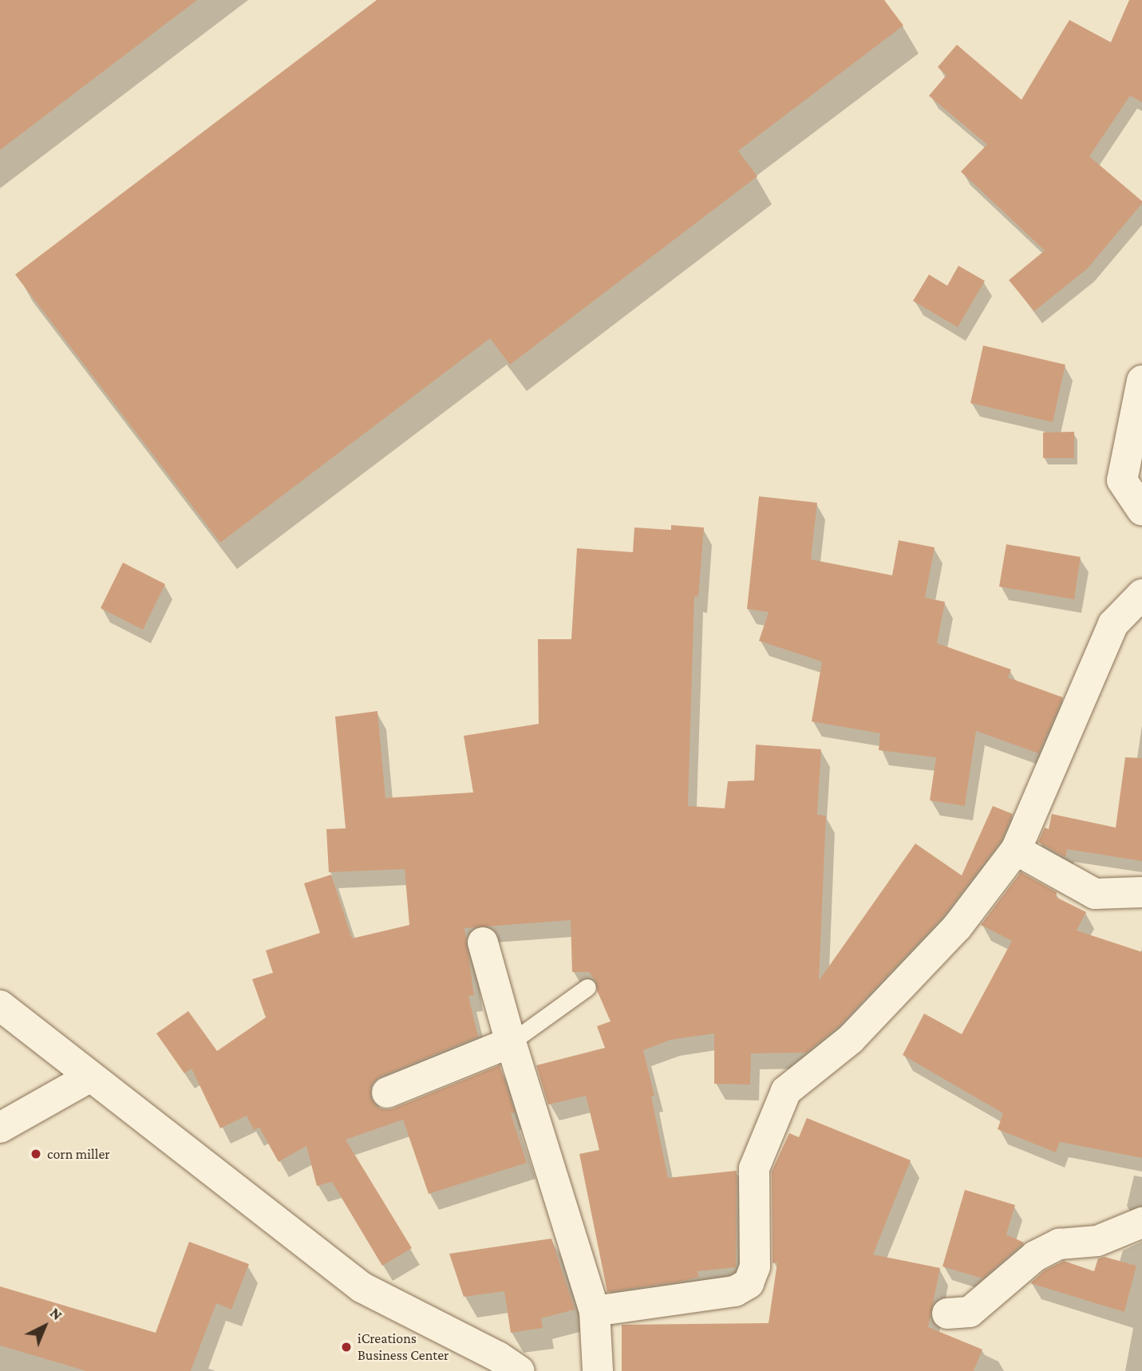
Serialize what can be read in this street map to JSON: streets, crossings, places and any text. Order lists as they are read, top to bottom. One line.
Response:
{"places":["corn miller","iCreations Business Center"],"north":"top right"}
